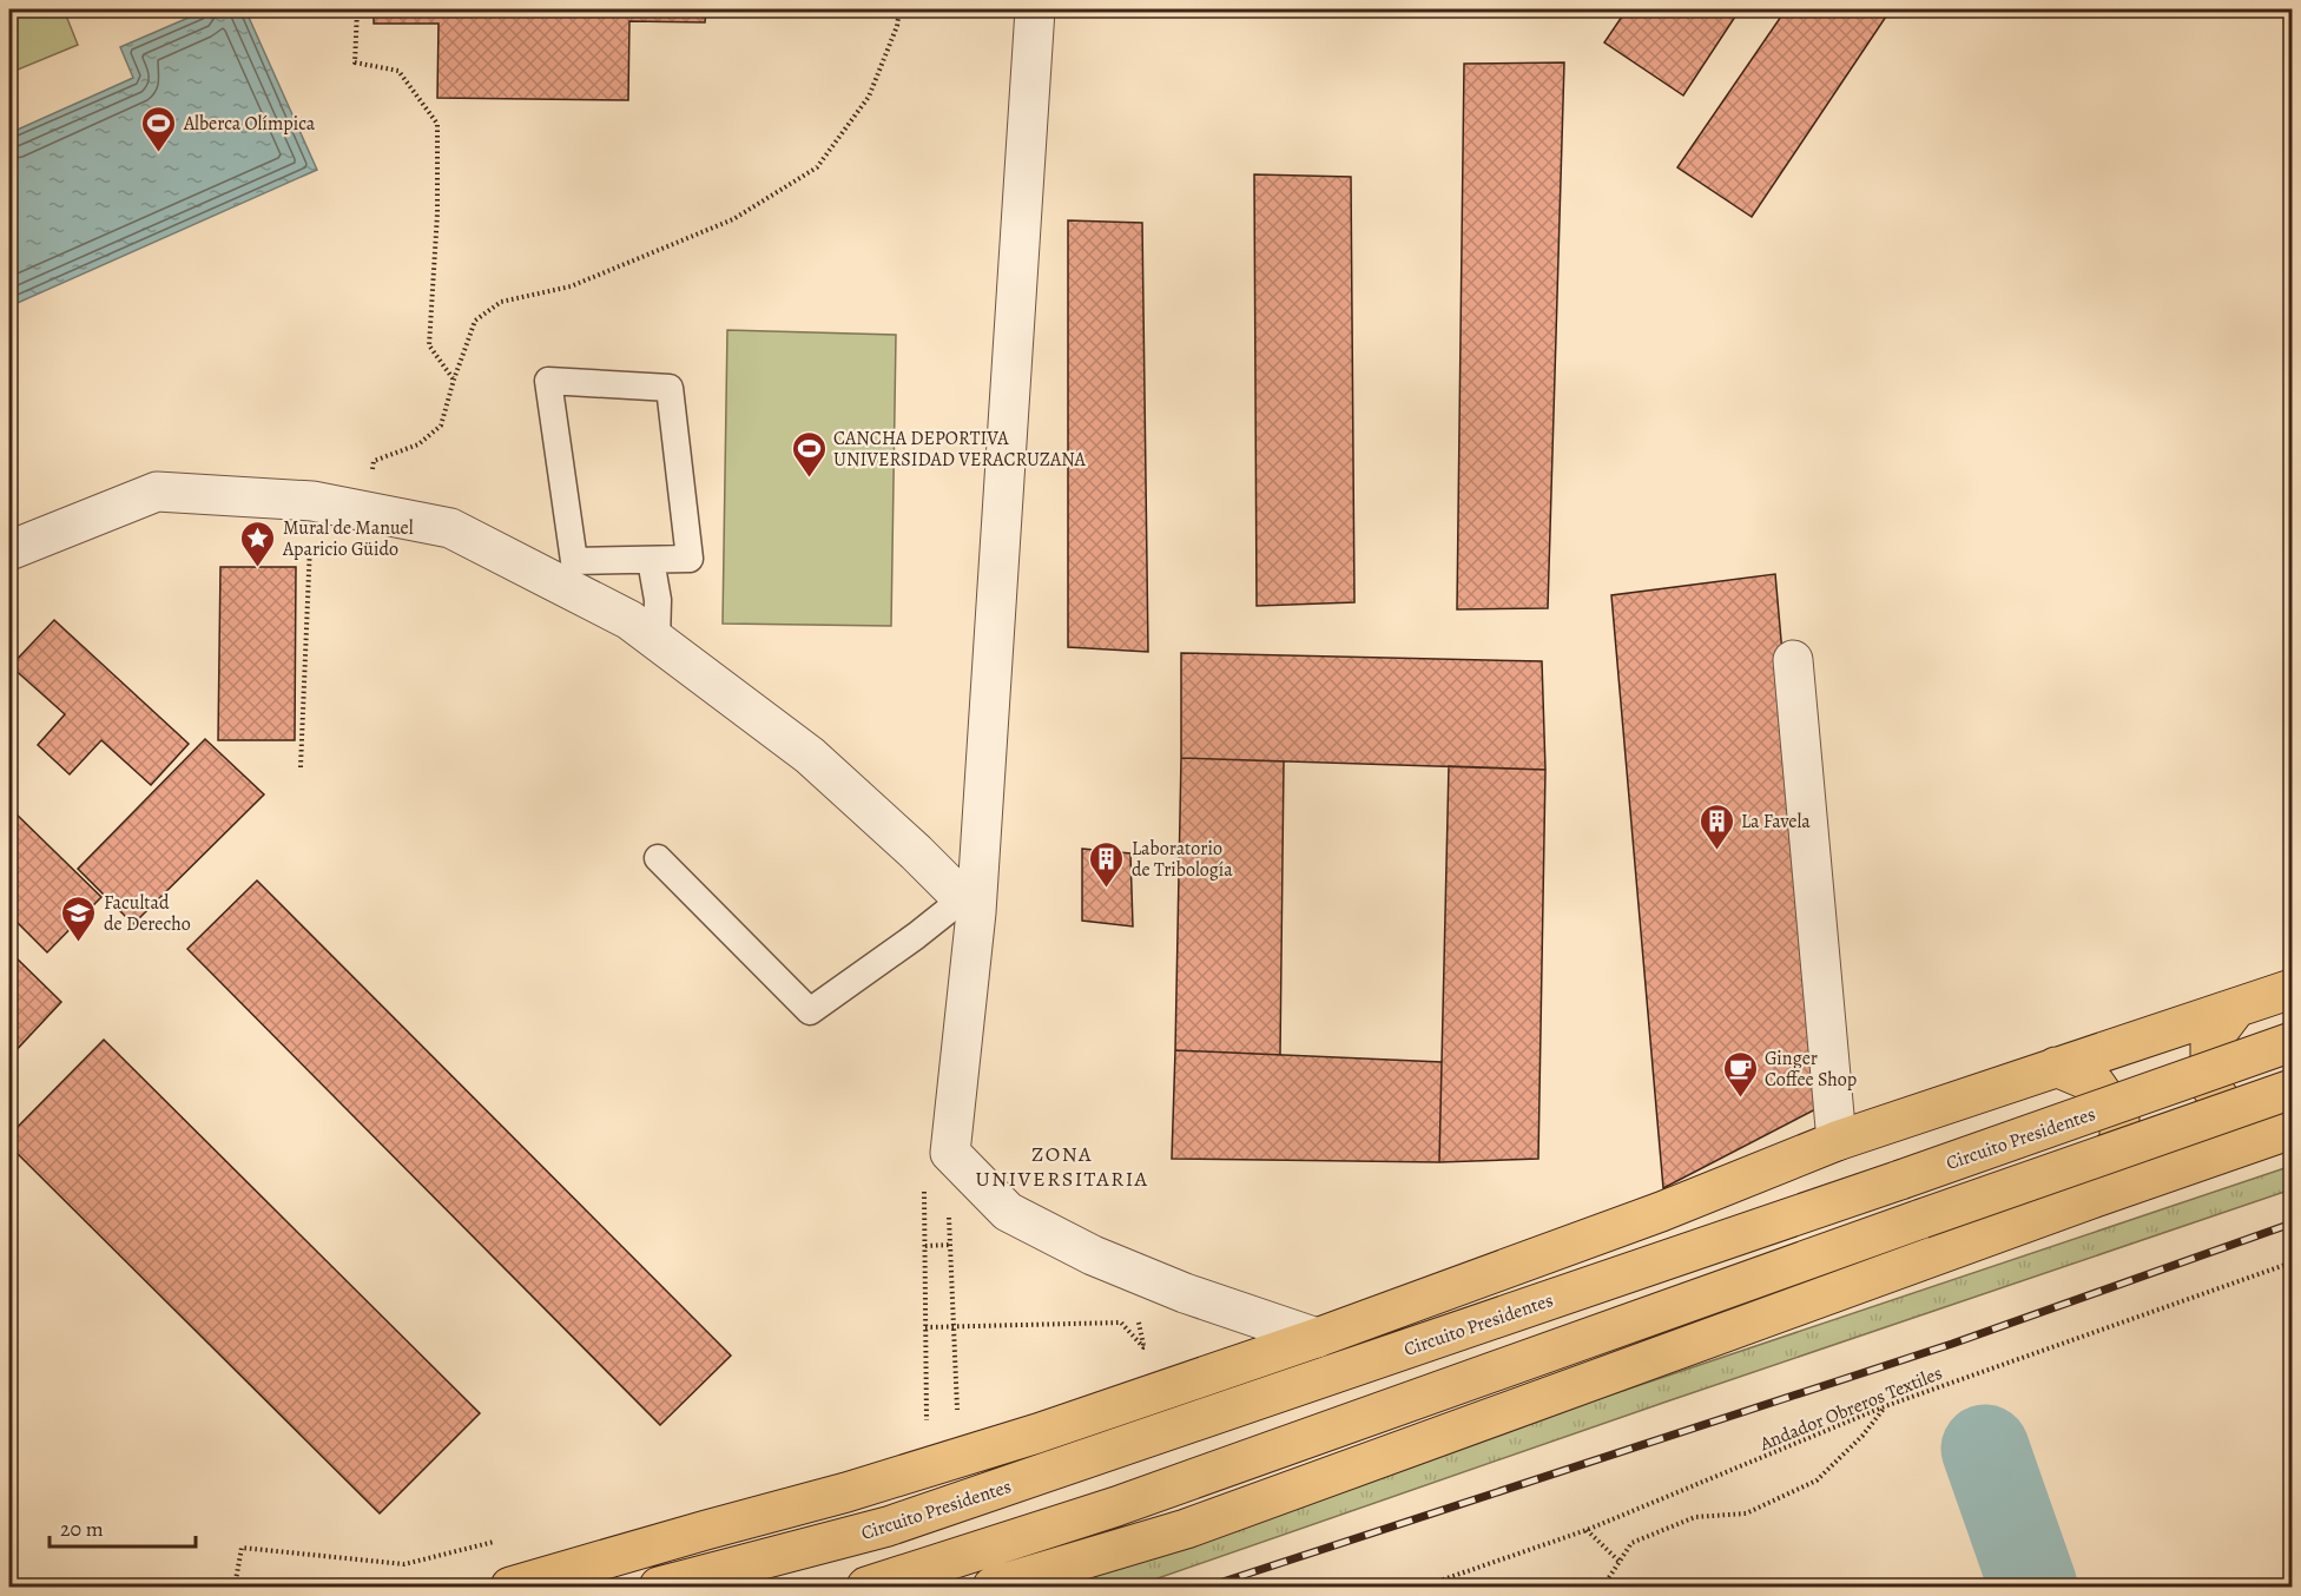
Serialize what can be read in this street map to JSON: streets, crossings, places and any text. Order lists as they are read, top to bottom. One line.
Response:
{"streets":{"main road":["Circuito Presidentes"],"path":["Andador Obreros Textiles"]},"districts":["ZONA UNIVERSITARIA"],"places":{"sports":["Alberca Olímpica","CANCHA DEPORTIVA UNIVERSIDAD VERACRUZANA"],"place":["Mural de Manuel Aparicio Güido"],"building":["La Favela","Laboratorio de Tribología"],"school or university":["Facultad de Derecho"],"cafe":["Ginger Coffee Shop"]},"scale_bar":"20 m"}
